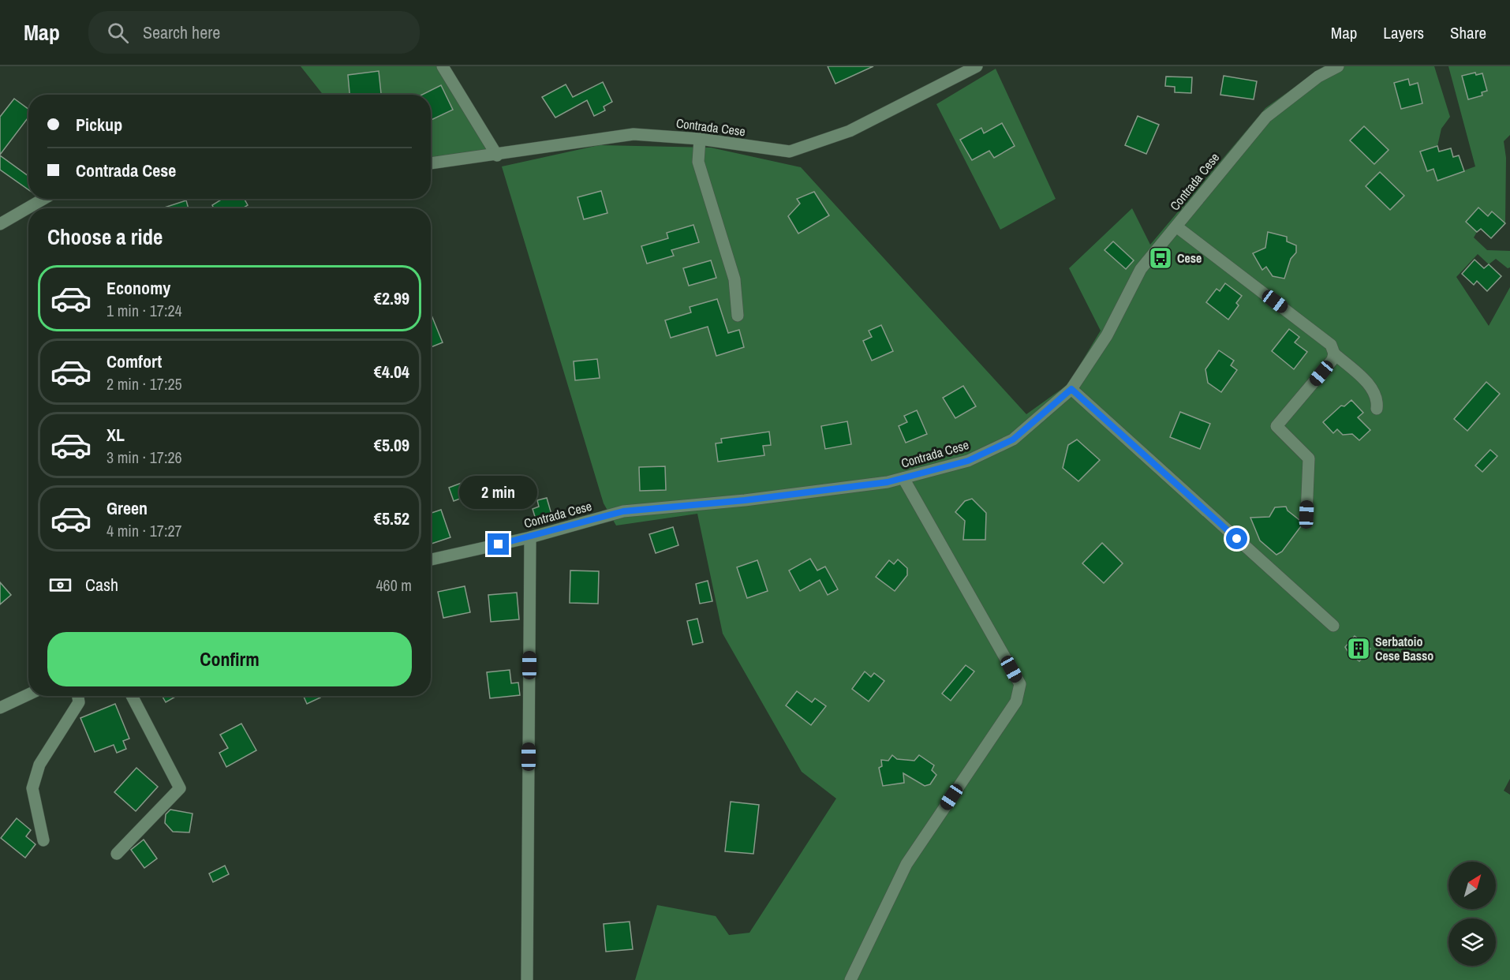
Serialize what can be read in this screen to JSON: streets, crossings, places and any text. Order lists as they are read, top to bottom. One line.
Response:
{"streets":{"street":["Contrada Cese"]},"places":{"bus stop":["Cese"],"building":["Serbatoio Cese Basso"]},"north":"top right","page":{"header":"Map","search":"Search here","nav":["Map","Layers","Share"],"banner":["Pickup","Contrada Cese"],"heading":"Choose a ride","list":[{"name":"Economy","note":"1 min · 17:24","value":"€2.99"},{"name":"Comfort","note":"2 min · 17:25","value":"€4.04"},{"name":"XL","note":"3 min · 17:26","value":"€5.09"},{"name":"Green","note":"4 min · 17:27","value":"€5.52"}],"bubble":"2 min","pay":["Cash","460 m"],"buttons":"Confirm"}}
